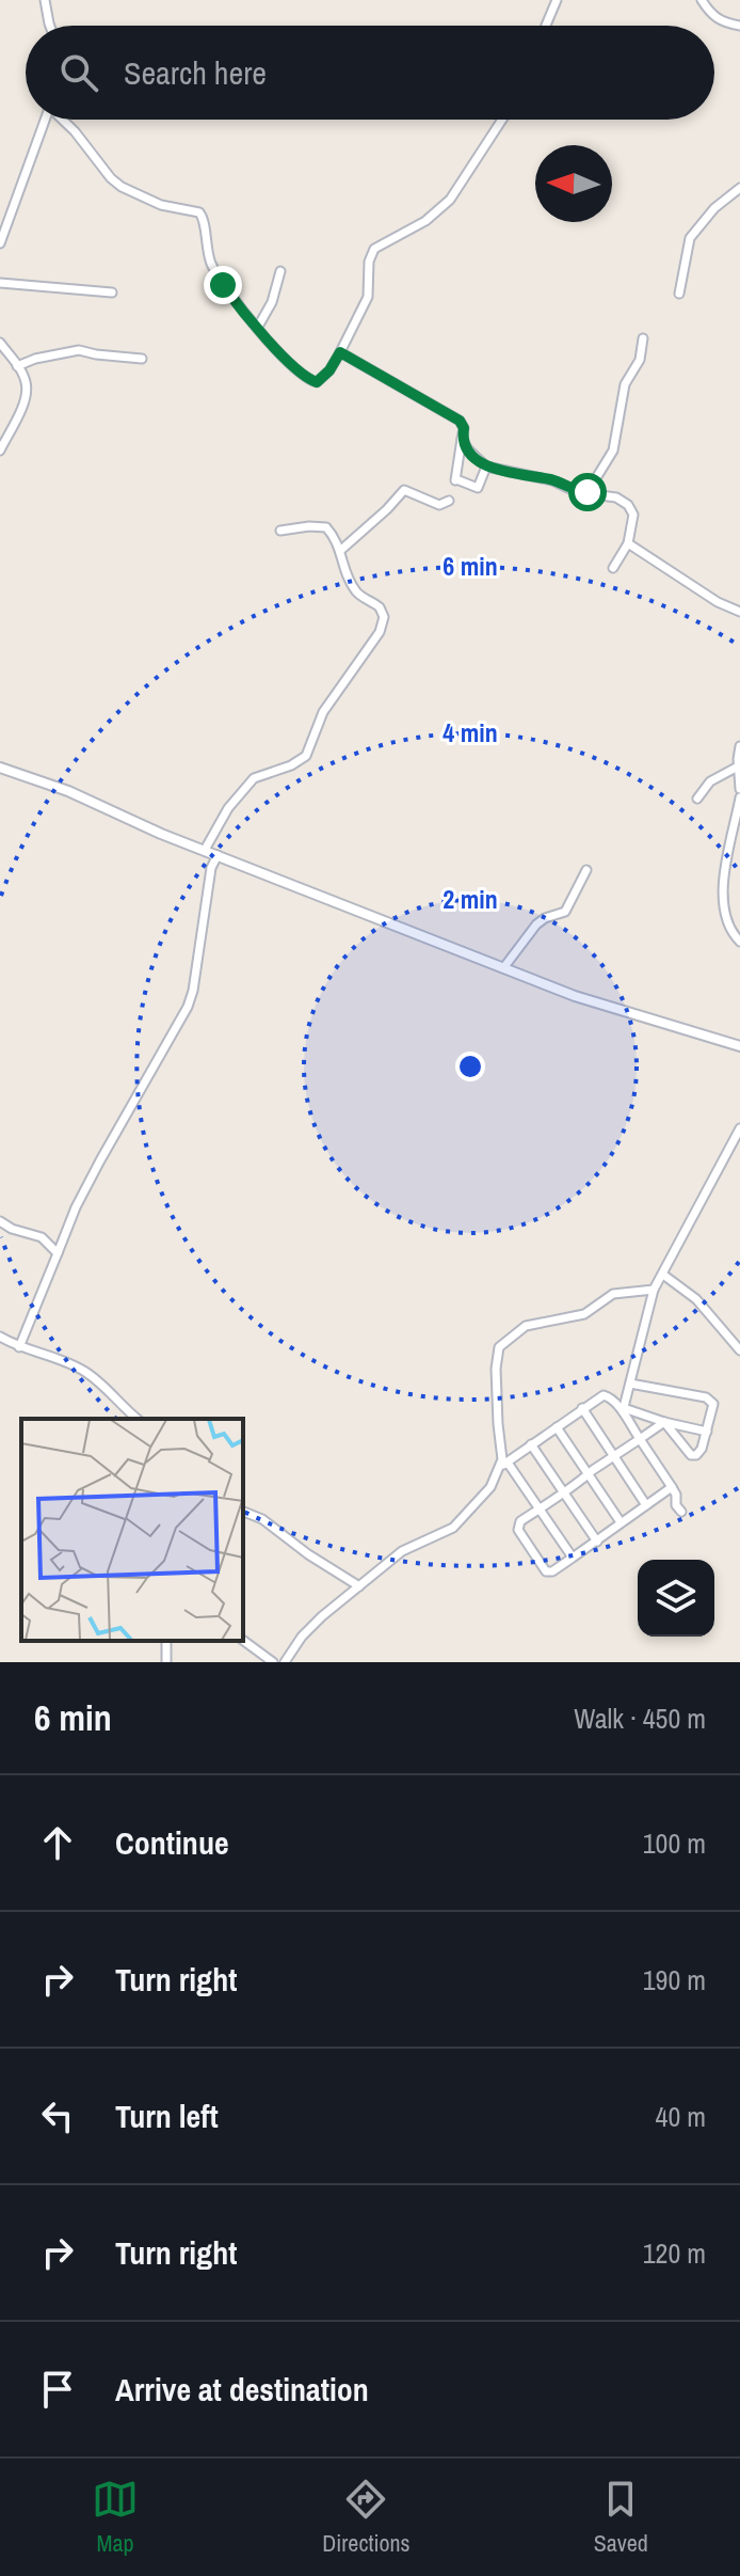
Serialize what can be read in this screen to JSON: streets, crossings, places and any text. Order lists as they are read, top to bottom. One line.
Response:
{"north":"left","page":{"search":"Search here","heading":["6 min","Walk · 450 m"],"list":[["Continue","100 m"],["Turn right","190 m"],["Turn left","40 m"],["Turn right","120 m"],"Arrive at destination"],"nav":["Map","Directions","Saved"]},"rings":["6 min","4 min","2 min"]}
